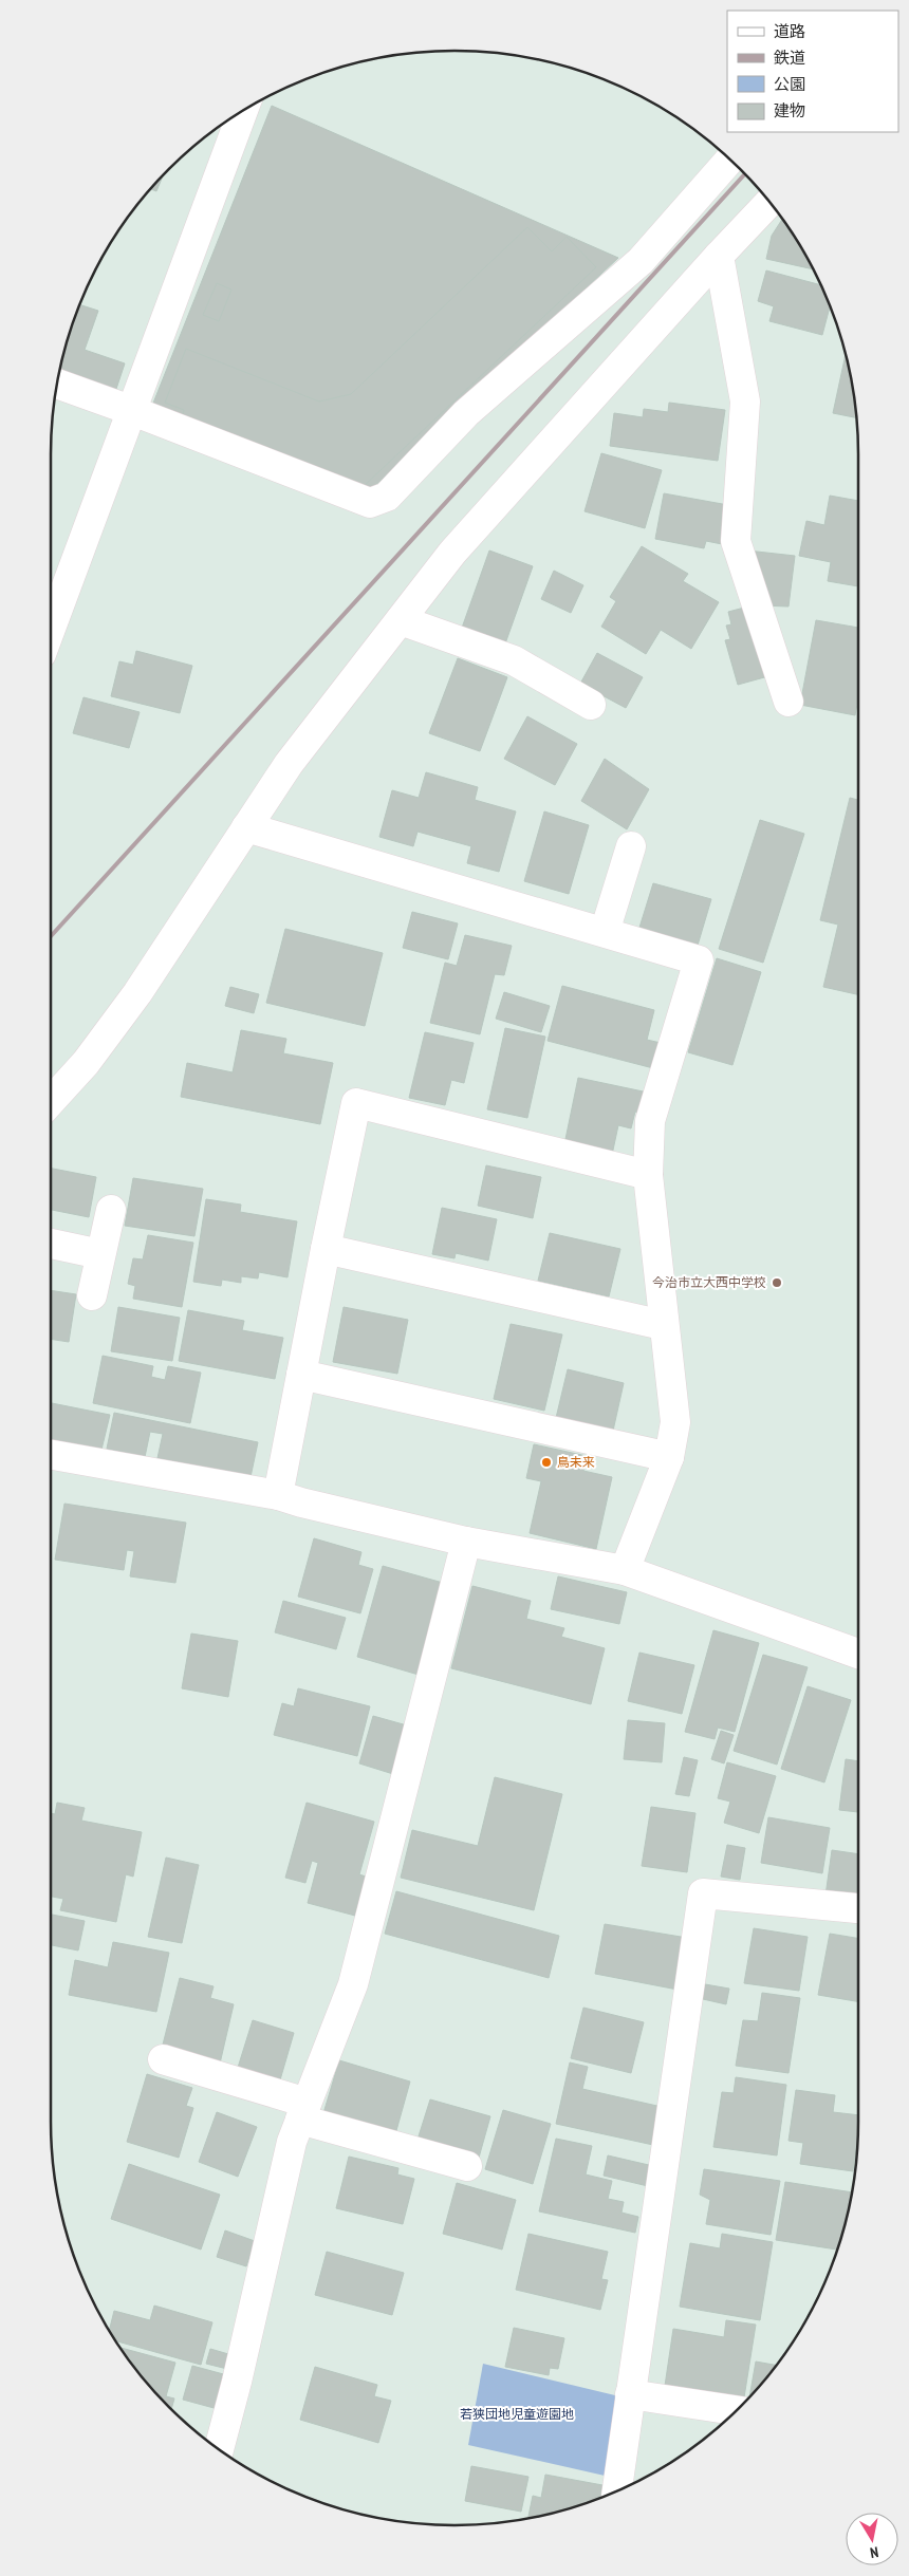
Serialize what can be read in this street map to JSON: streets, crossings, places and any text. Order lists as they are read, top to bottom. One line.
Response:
{"parks":["若狭団地児童遊園地"],"places":["今治市立大西中学校","鳥未来"],"legend":["道路","鉄道","公園","建物"],"north":"bottom"}
